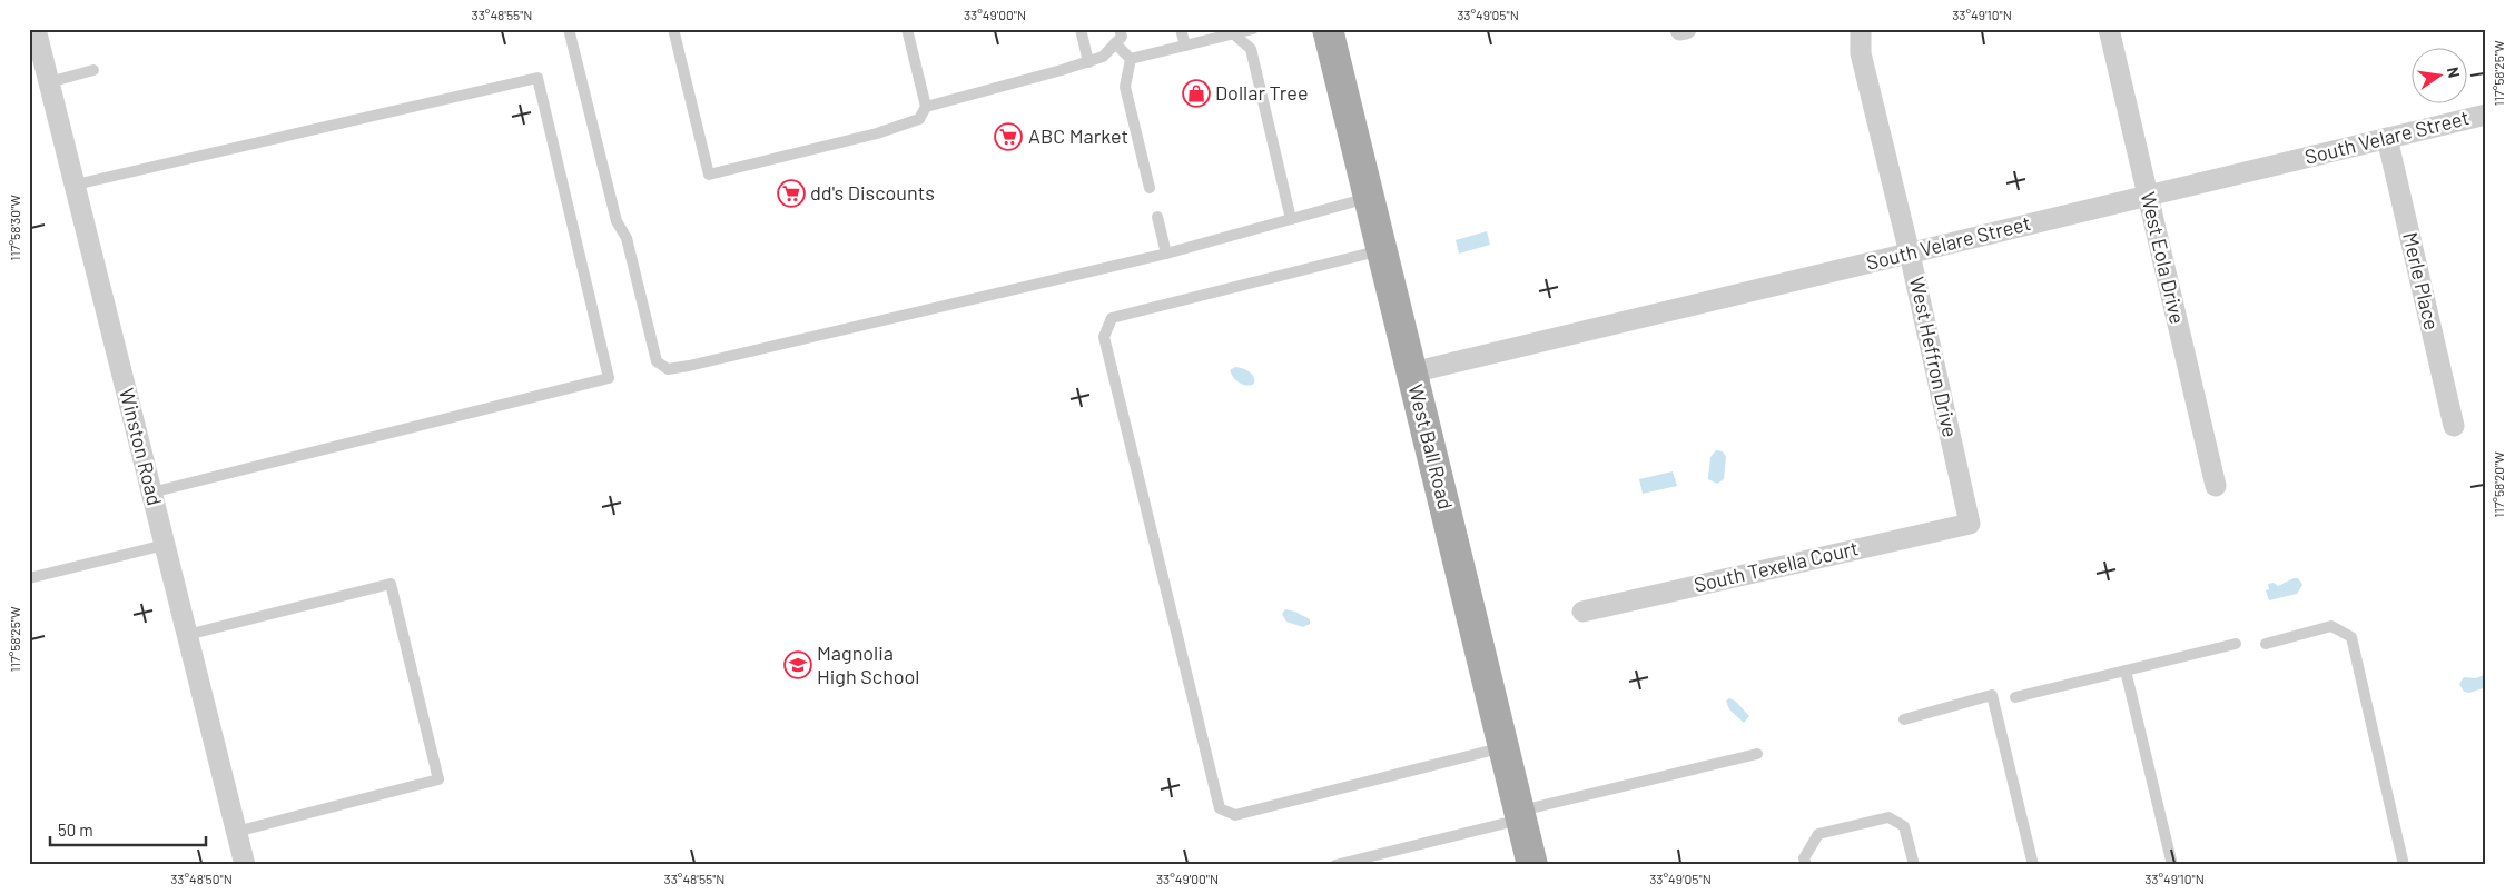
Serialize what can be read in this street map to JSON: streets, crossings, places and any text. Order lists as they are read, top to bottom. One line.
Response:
{"streets":{"main road":["West Ball Road"],"street":["South Velare Street","West Eola Drive","Merle Place","West Heffron Drive","Winston Road","South Texella Court"]},"crossings":[["South Velare Street","West Eola Drive"],["South Velare Street","Merle Place"],["South Velare Street","West Heffron Drive"],["South Velare Street","West Ball Road"],["West Heffron Drive","South Texella Court"]],"places":{"shop":["Dollar Tree"],"supermarket":["ABC Market","dd's Discounts"],"school or university":["Magnolia High School"]},"scale_bar":"50 m","north":"right","coordinates":["33°48'55\"N","33°49'00\"N","33°49'05\"N","33°49'10\"N","117°58'25\"W","117°58'30\"W","117°58'20\"W","33°48'50\"N"]}
